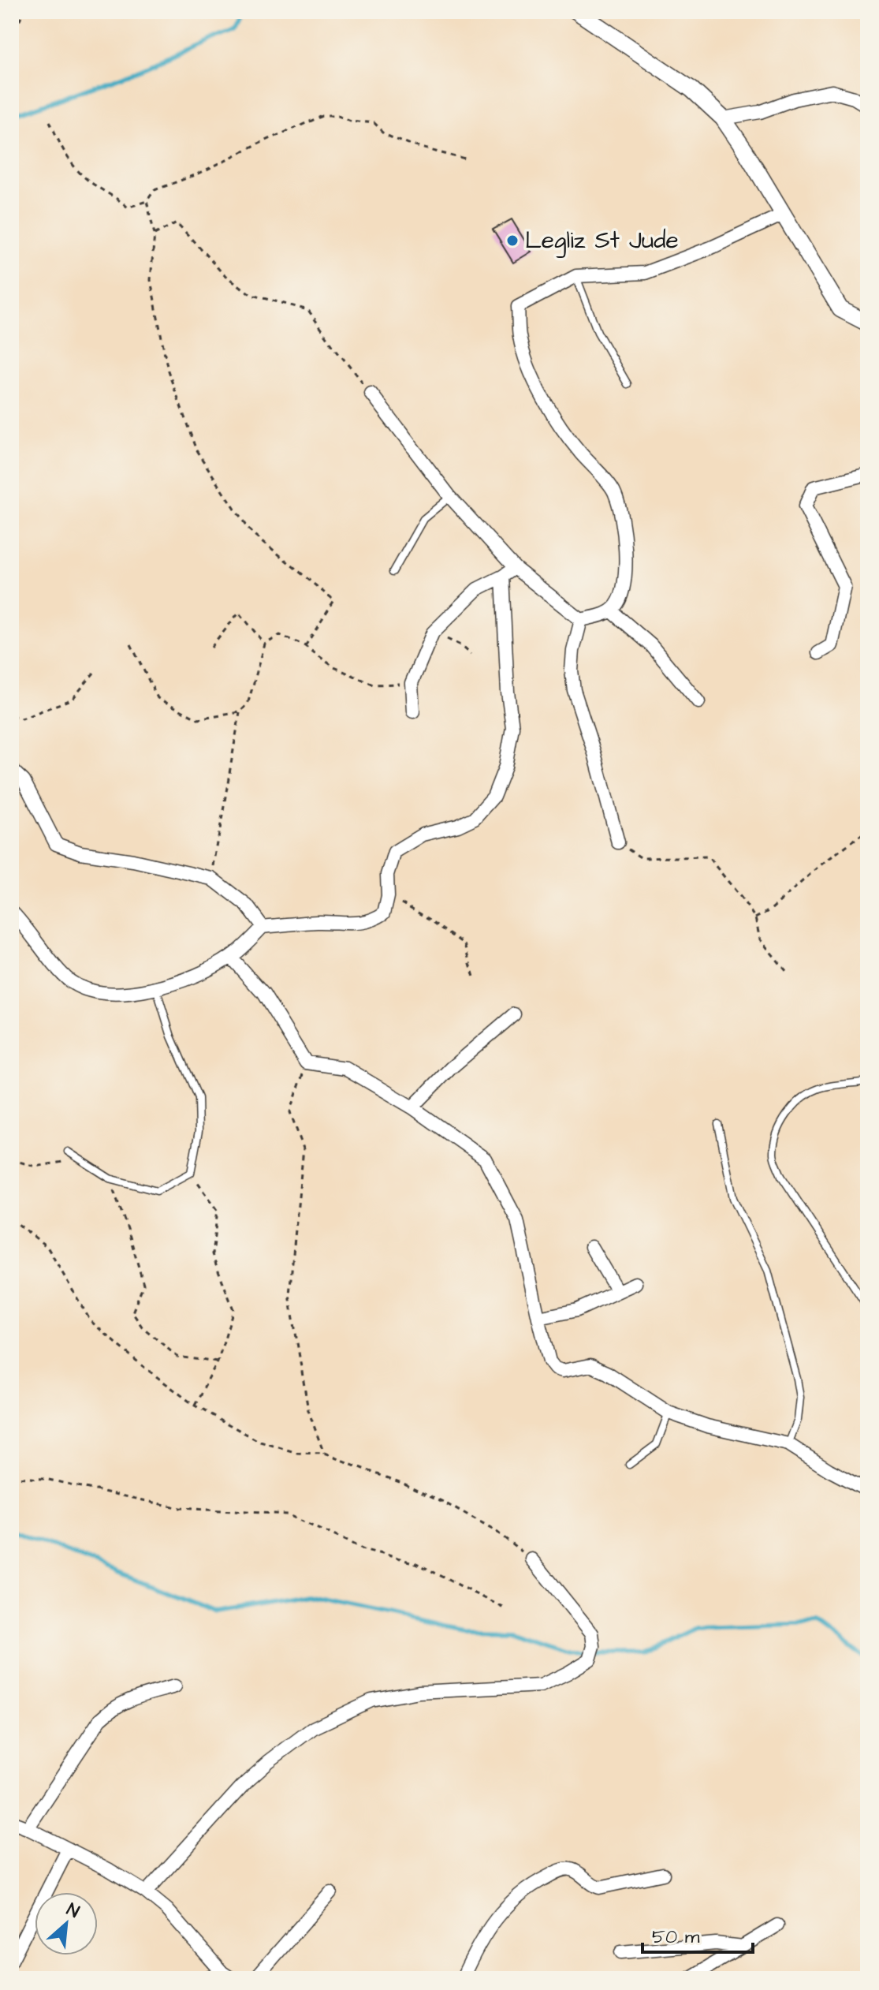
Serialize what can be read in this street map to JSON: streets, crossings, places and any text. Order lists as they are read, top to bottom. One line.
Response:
{"places":["Legliz St Jude"],"scale_bar":"50 m","north":"top right"}
